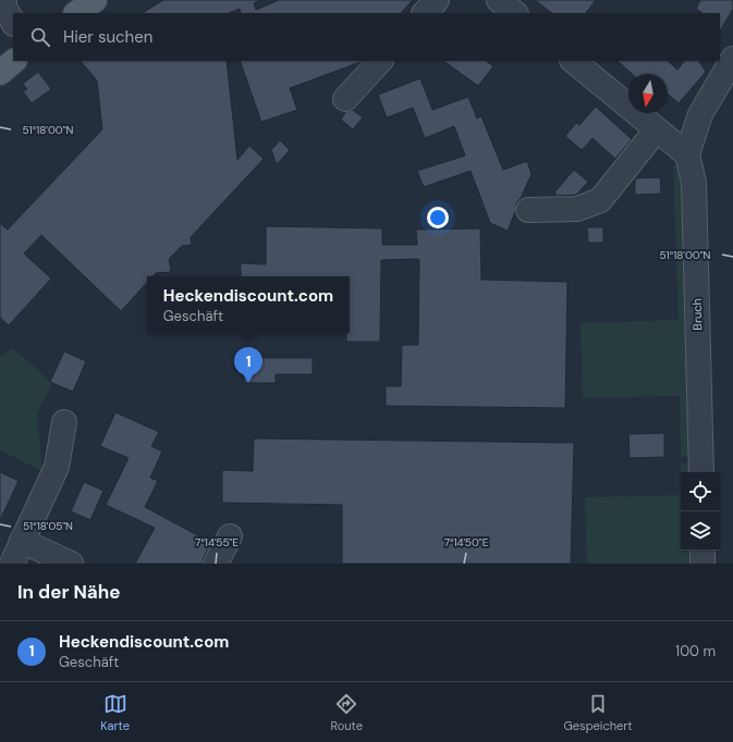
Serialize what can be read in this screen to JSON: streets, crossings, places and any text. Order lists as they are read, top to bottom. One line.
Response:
{"streets":{"street":["Bruch"]},"north":"bottom","page":{"search":"Hier suchen","popup":["Heckendiscount.com","Geschäft"],"pins":"1","heading":"In der Nähe","list":[{"mark":"1","name":"Heckendiscount.com","note":"Geschäft","value":"100 m"}],"nav":["Karte","Route","Gespeichert"]},"coordinates":["51°18'00\"N","51°18'05\"N","7°14'55\"E","7°14'50\"E"]}
